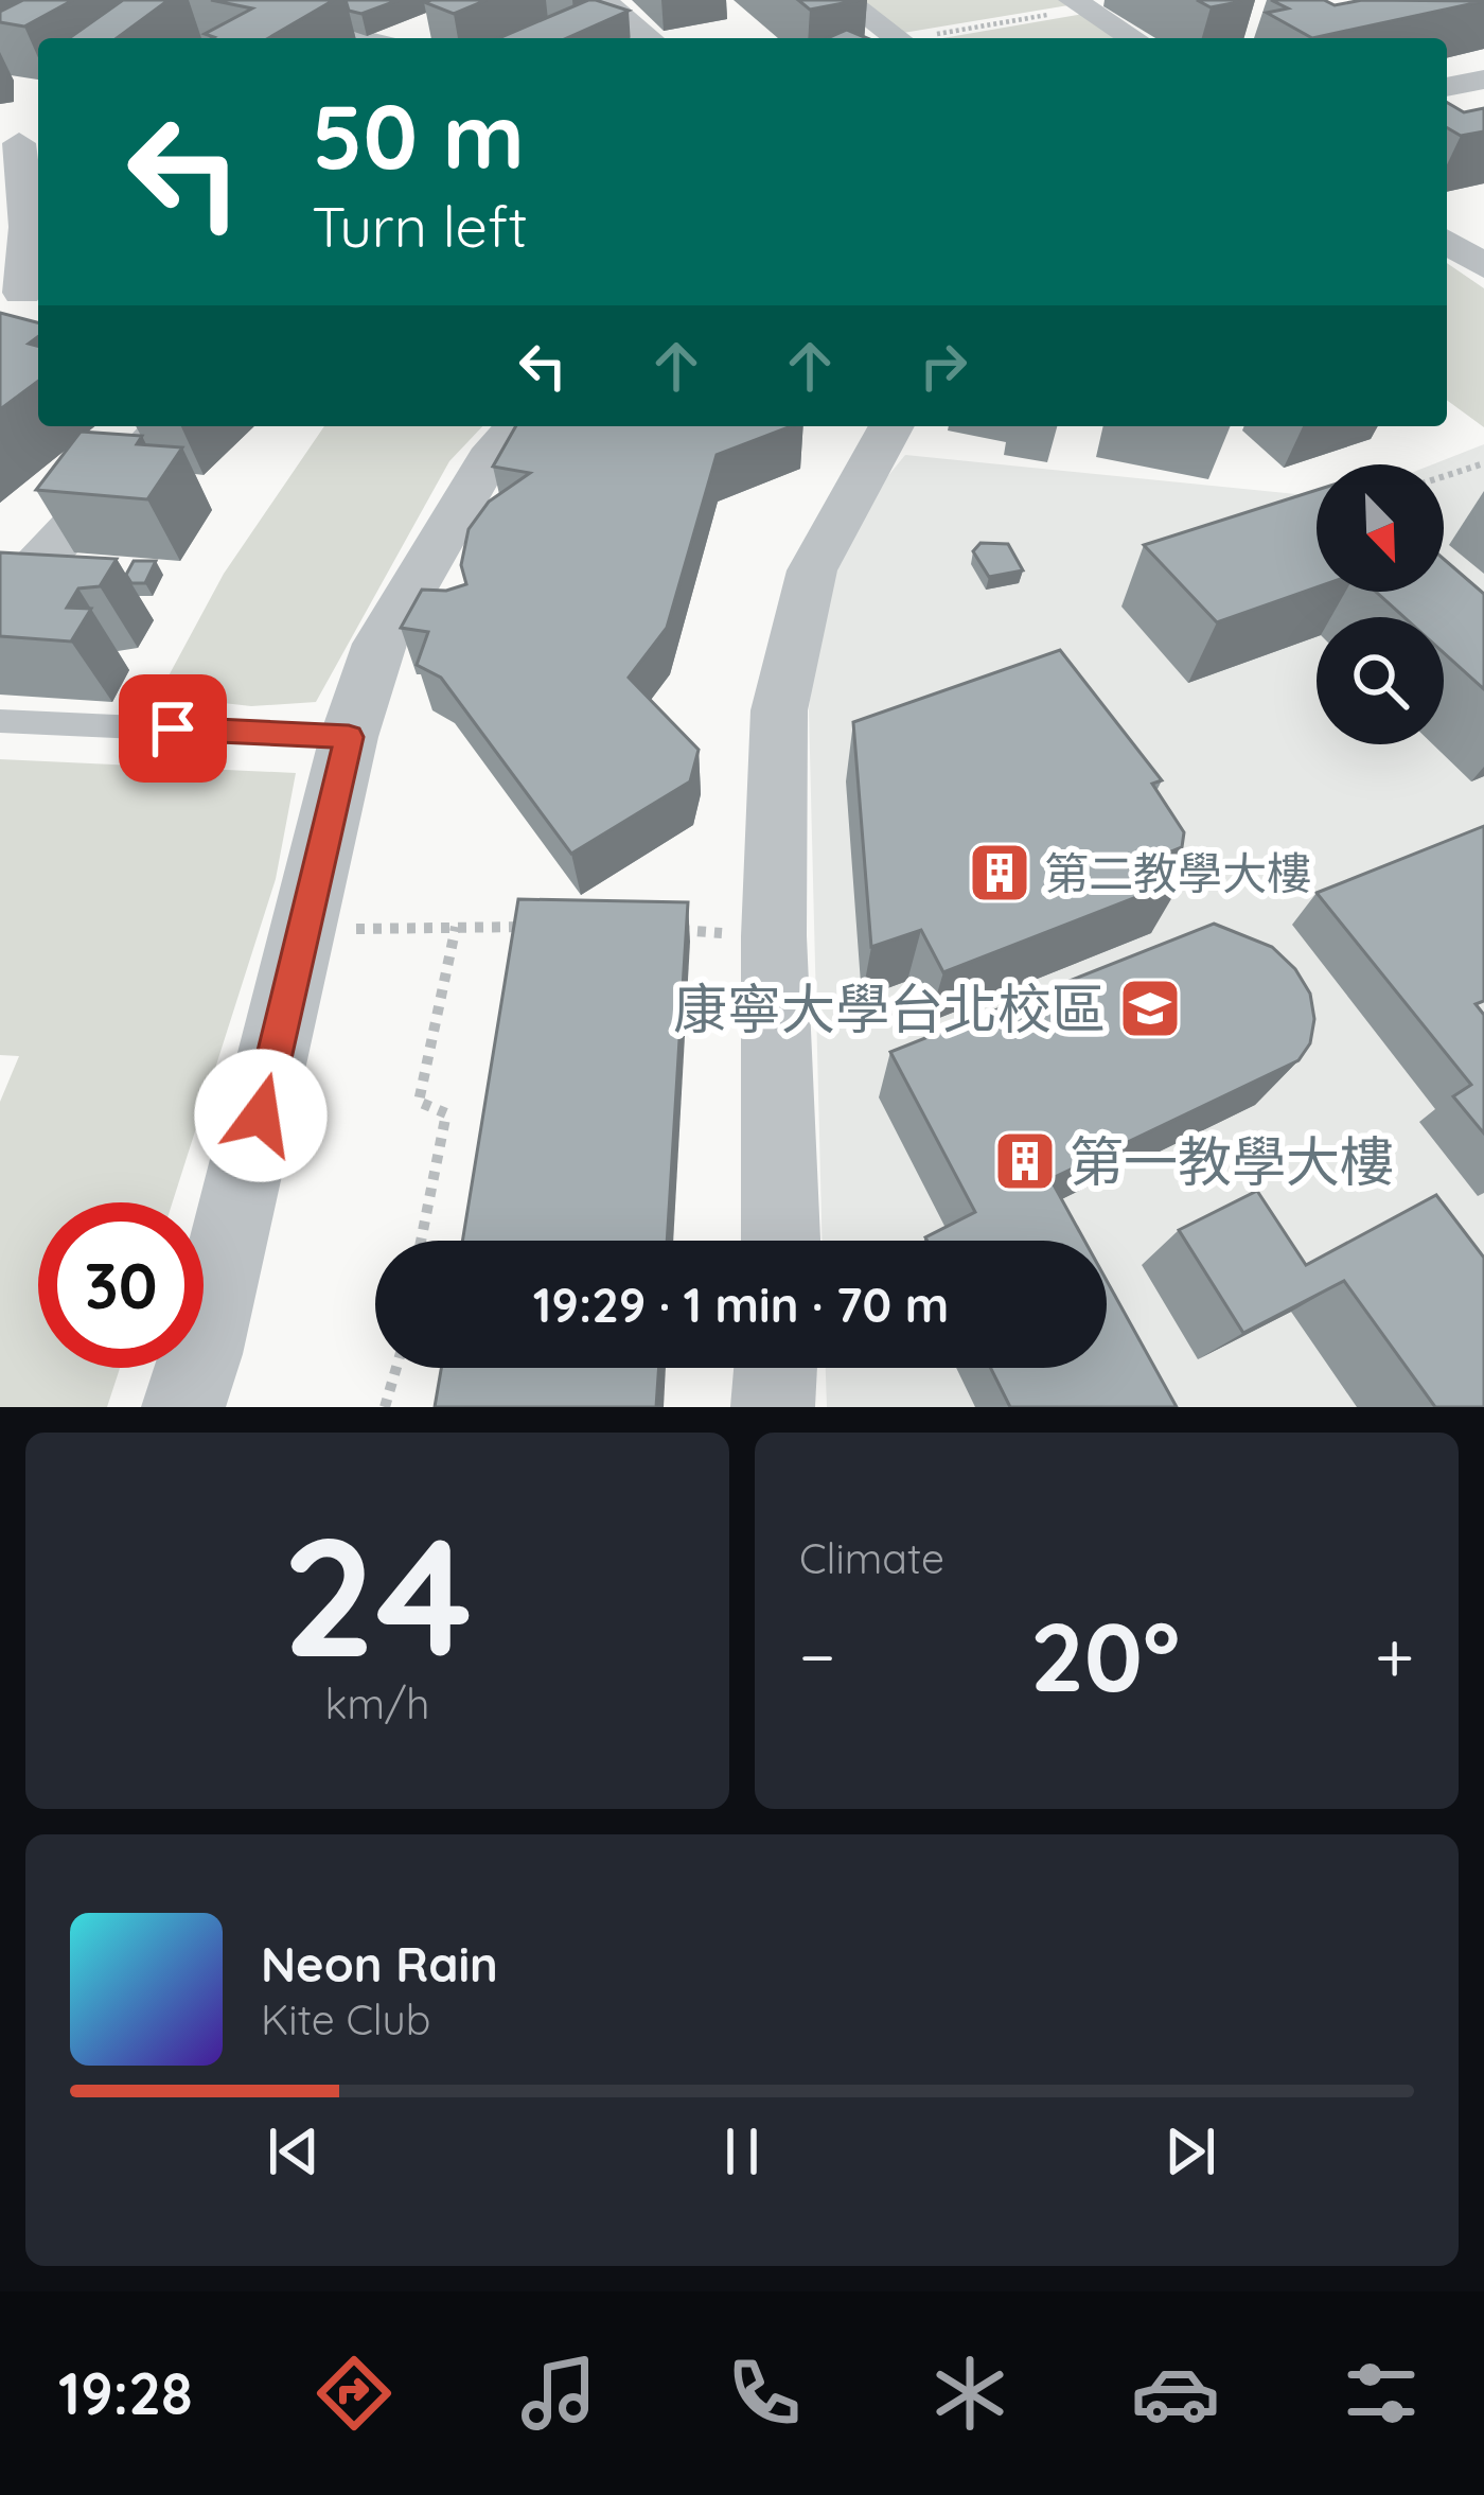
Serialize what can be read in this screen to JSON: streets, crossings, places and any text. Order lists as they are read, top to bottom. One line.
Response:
{"places":{"building":["第二教學大樓","第一教學大樓"],"school or university":["康寧大學台北校區"]},"north":"bottom right","page":{"turn":["50 m","Turn left"],"limit":"30","trip":"19:29 · 1 min · 70 m","tile":[["24","km/h"],"Climate"],"heat":["−","20°","+"],"song":["Neon Rain","Kite Club"],"tabs":"19:28"}}
